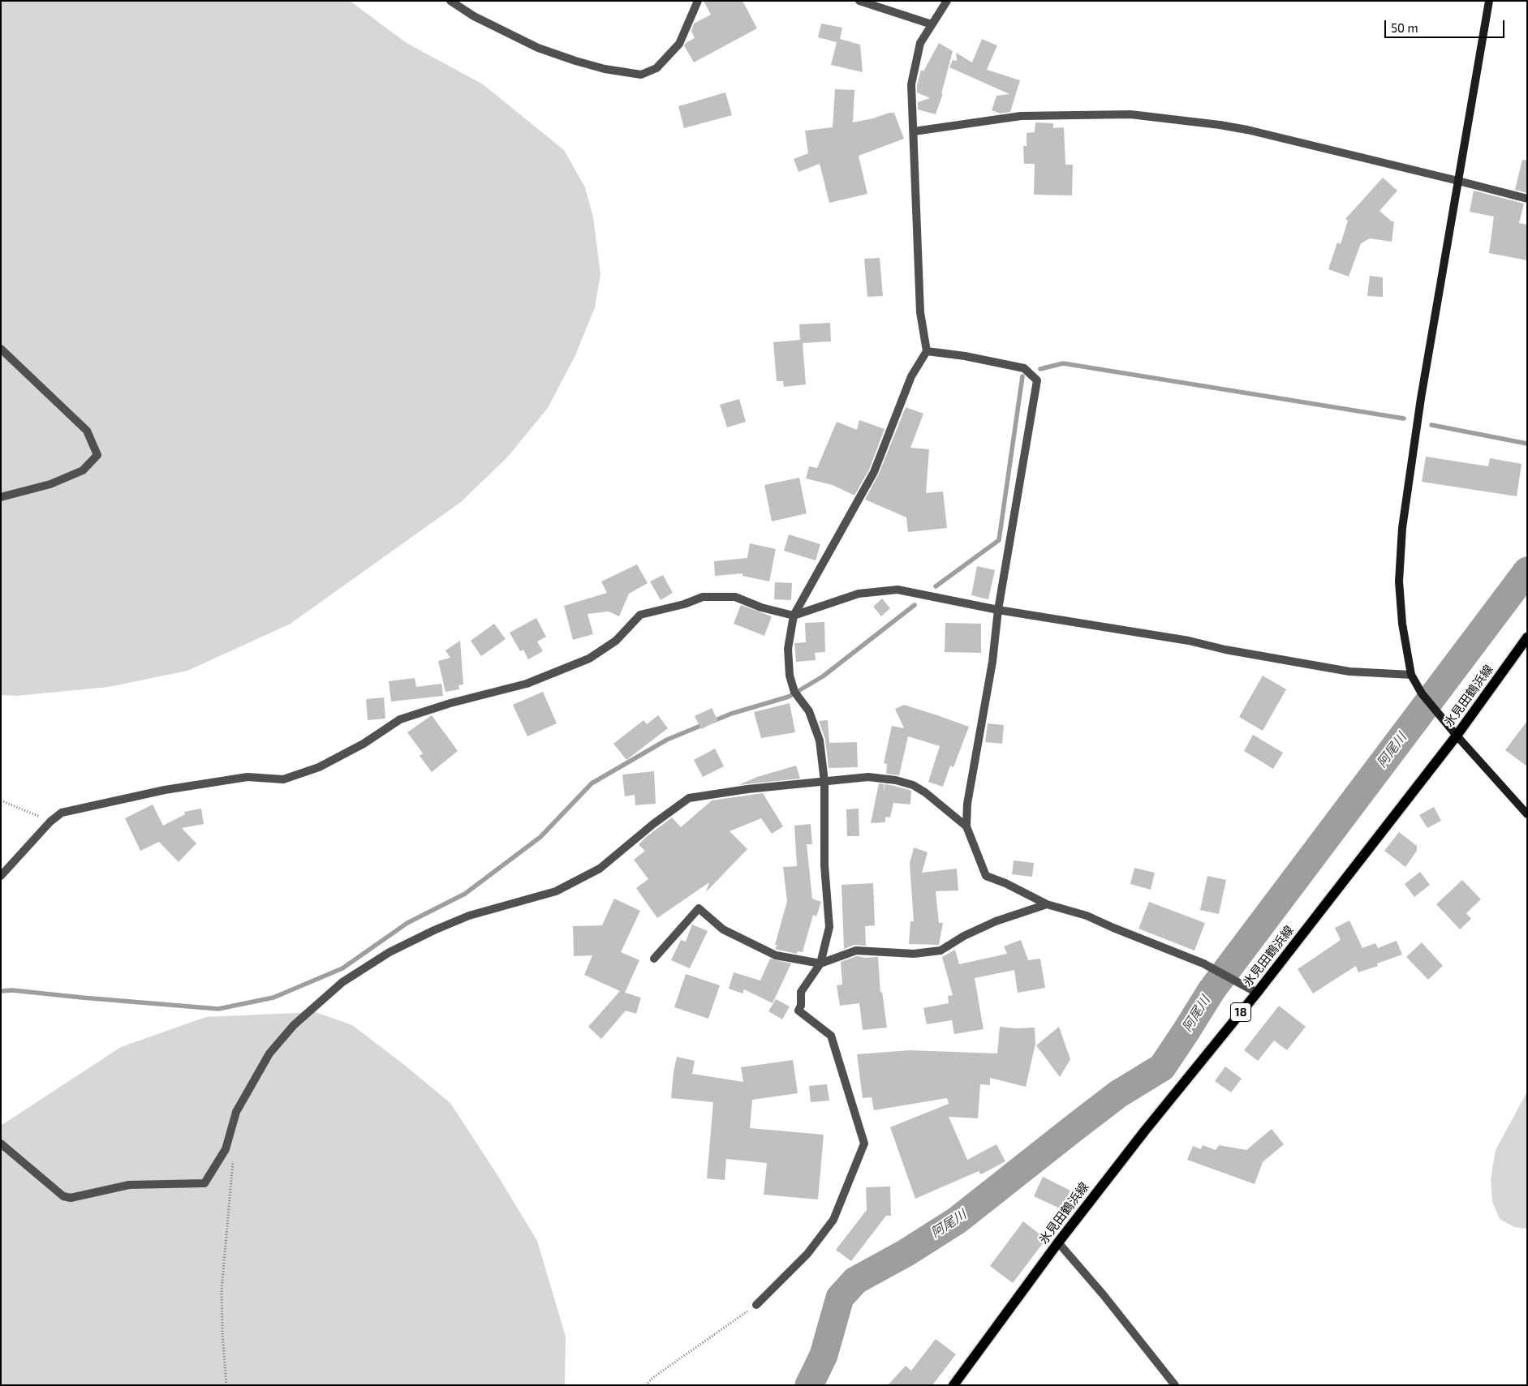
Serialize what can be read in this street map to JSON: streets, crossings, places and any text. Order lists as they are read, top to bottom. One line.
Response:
{"streets":{"main road":["氷見田鶴浜線","18"]},"water":["阿尾川"],"scale_bar":"50 m"}
